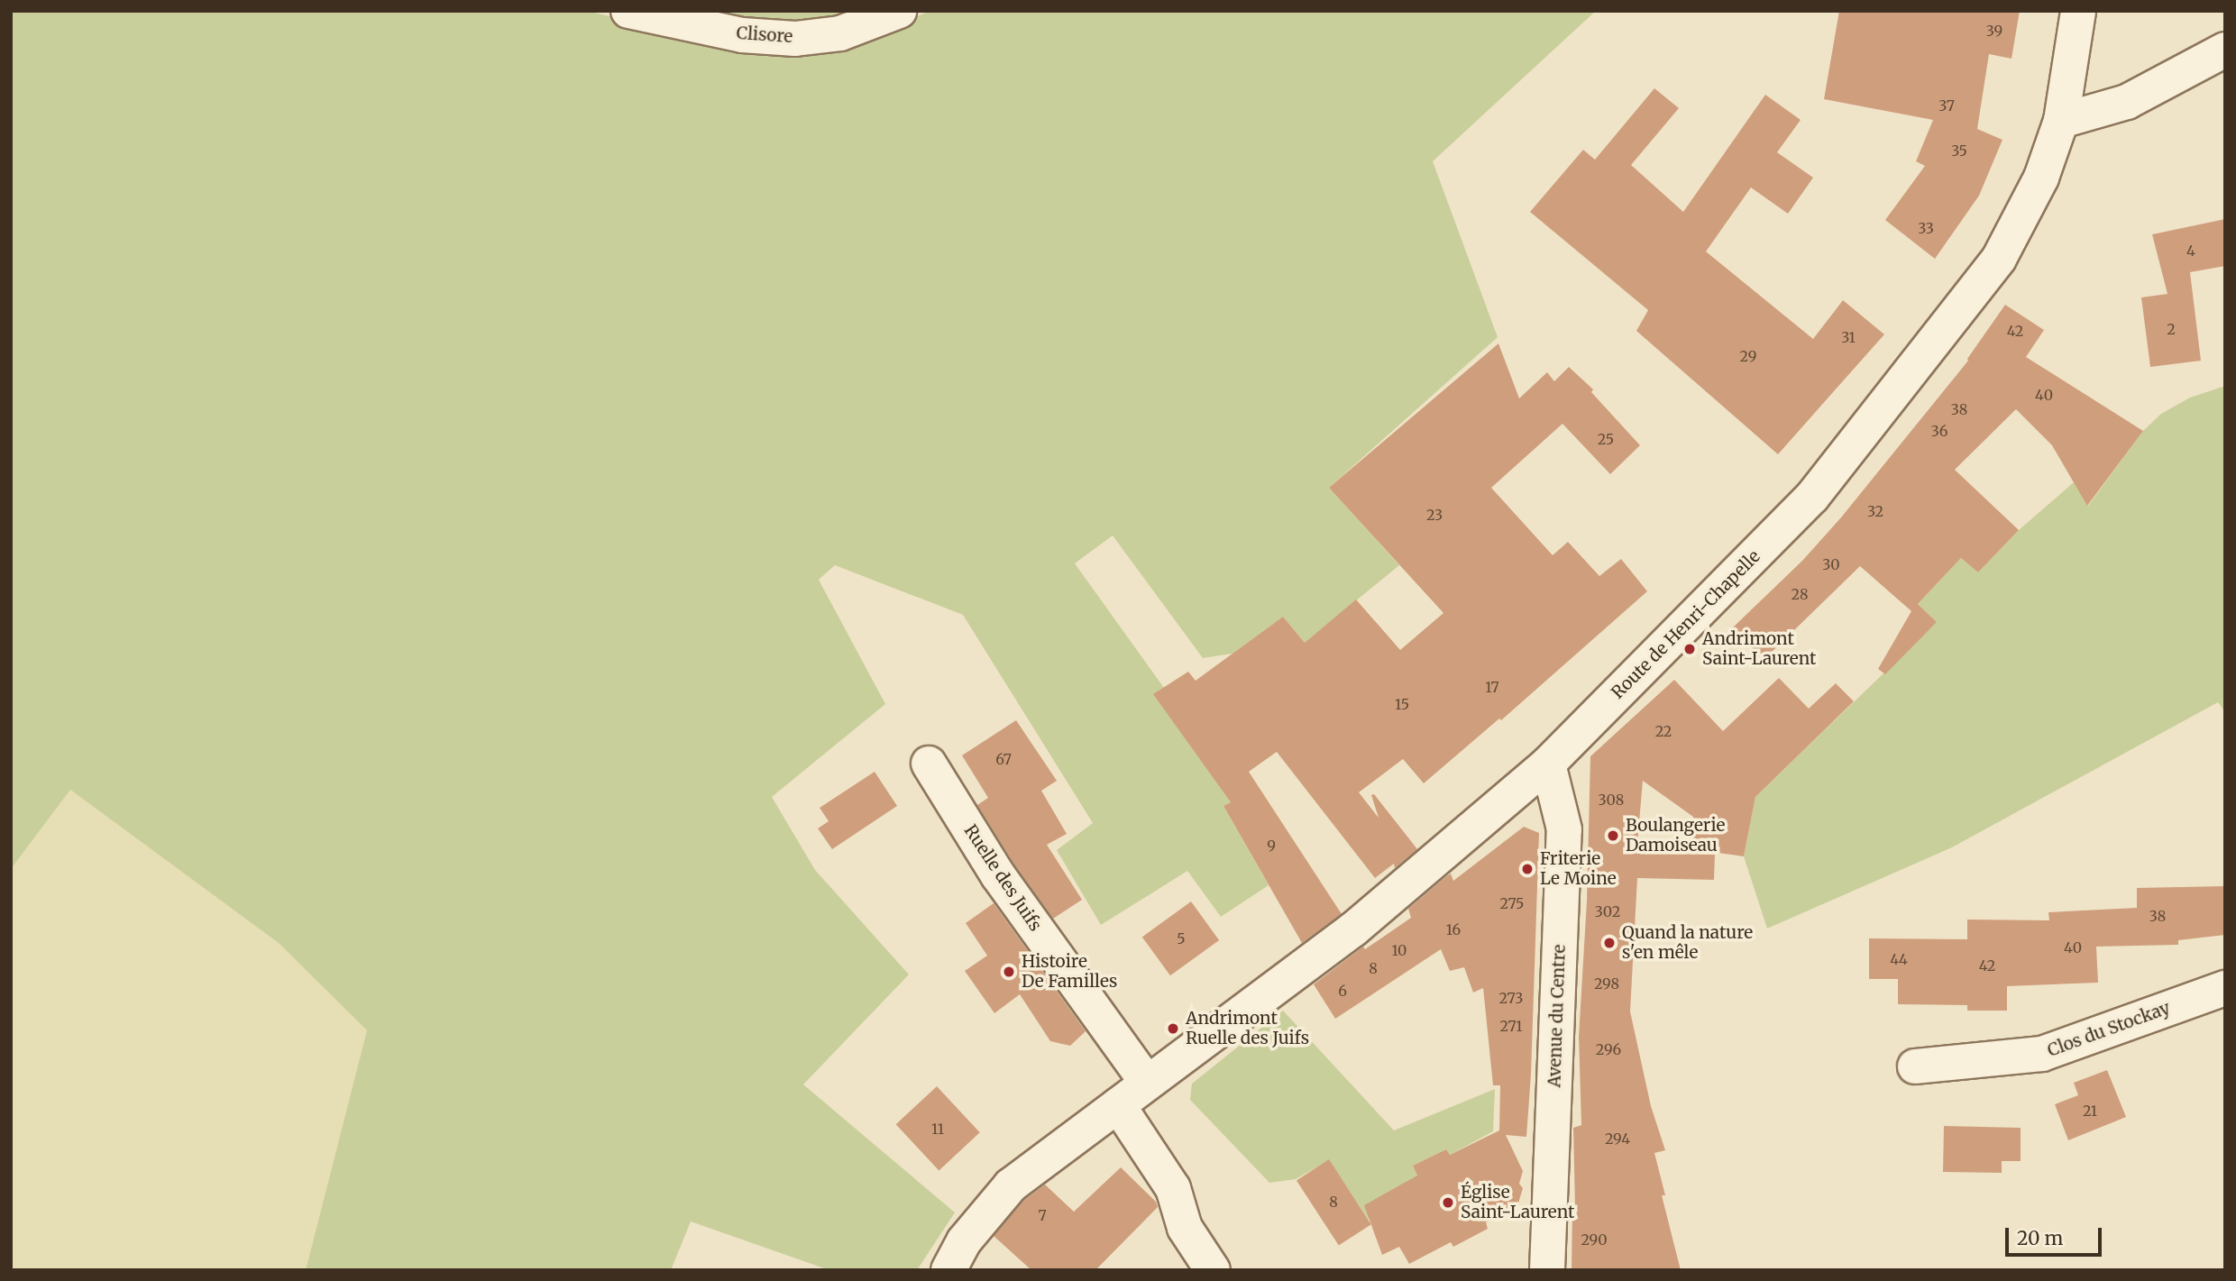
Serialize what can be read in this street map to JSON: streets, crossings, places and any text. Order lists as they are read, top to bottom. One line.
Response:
{"streets":{"street":["Clisore","Route de Henri-Chapelle","Ruelle des Juifs","Avenue du Centre","Clos du Stockay"]},"crossings":[["Route de Henri-Chapelle","Ruelle des Juifs"],["Route de Henri-Chapelle","Avenue du Centre"]],"places":["Andrimont Saint-Laurent","Boulangerie Damoiseau","Friterie Le Moine","Quand la nature s'en mêle","Histoire De Familles","Andrimont Ruelle des Juifs","Église Saint-Laurent"],"house_numbers":["39","37","35","33","4","2","42","31","29","40","38","36","25","32","23","30","28","17","15","22","67","308","9","275","302","38","16","5","40","10","44","42","8","298","6","273","271","296","21","11","294","8","7","290"],"scale_bar":"20 m"}
